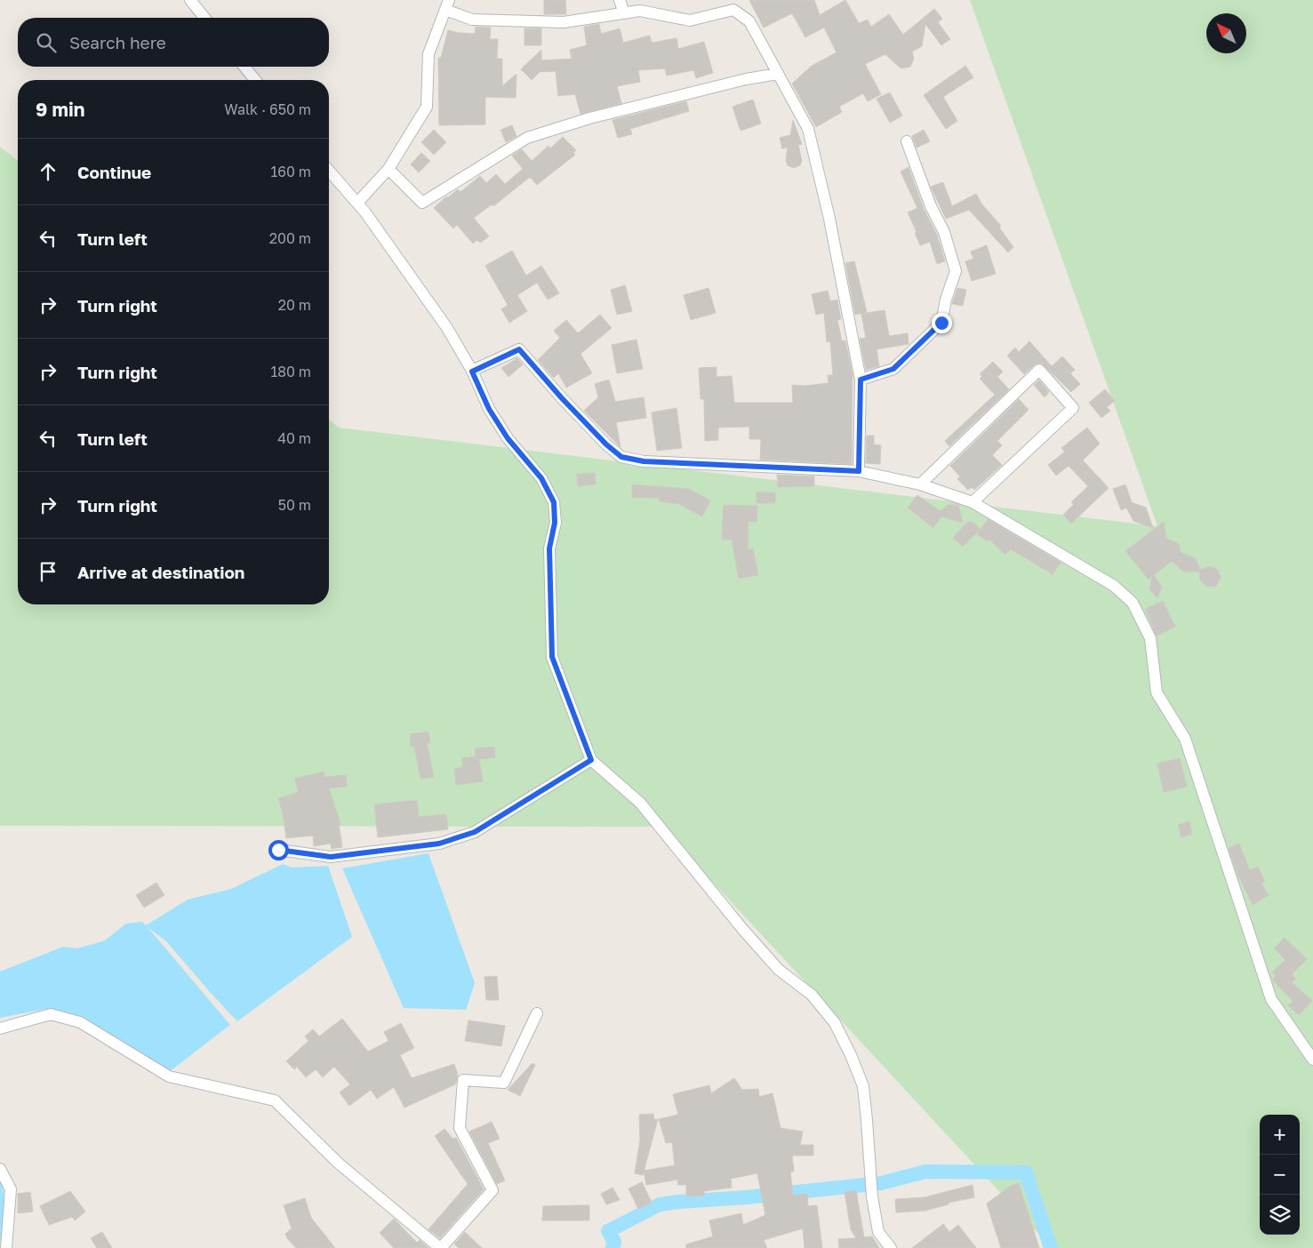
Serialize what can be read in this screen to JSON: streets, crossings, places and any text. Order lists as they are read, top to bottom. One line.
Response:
{"north":"top left","page":{"search":"Search here","heading":["9 min","Walk · 650 m"],"list":[["Continue","160 m"],["Turn left","200 m"],["Turn right","20 m"],["Turn right","180 m"],["Turn left","40 m"],["Turn right","50 m"],"Arrive at destination"],"map_buttons":["+","−"]}}
